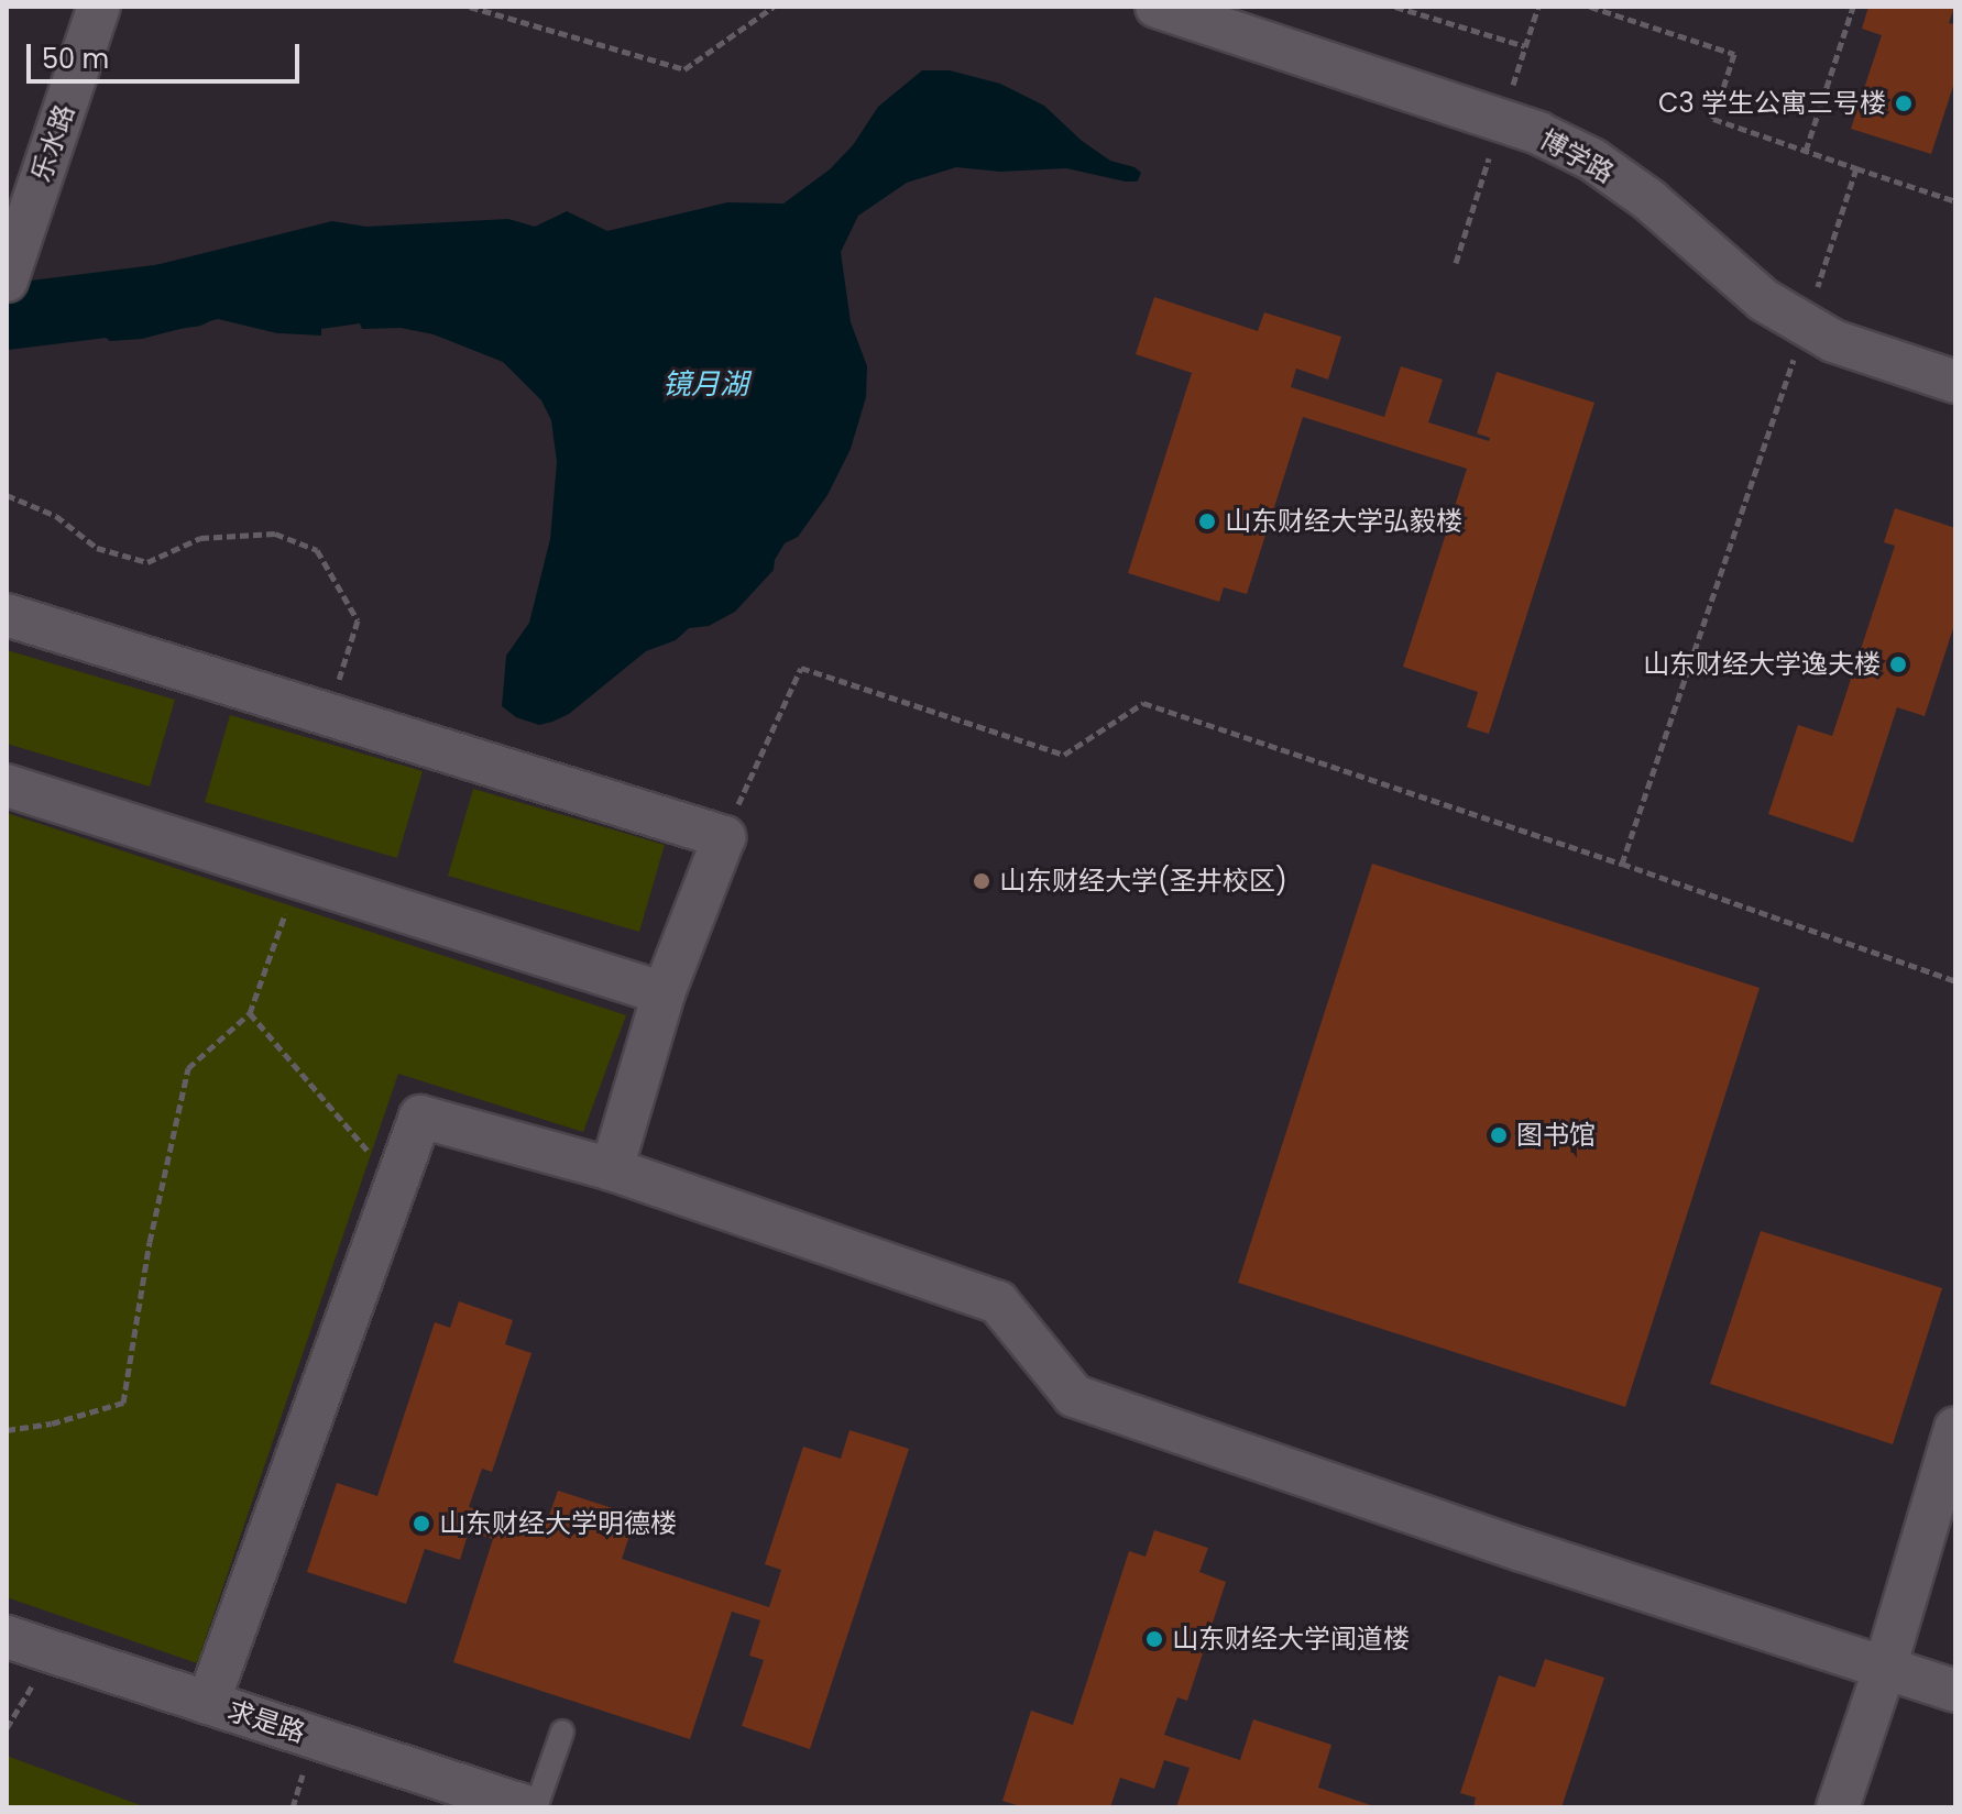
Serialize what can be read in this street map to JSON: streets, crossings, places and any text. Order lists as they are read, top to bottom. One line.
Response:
{"streets":{"street":["乐水路","博学路","求是路"]},"water":["镜月湖"],"places":["C3 学生公寓三号楼","山东财经大学弘毅楼","山东财经大学逸夫楼","山东财经大学(圣井校区)","图书馆","山东财经大学明德楼","山东财经大学闻道楼"],"scale_bar":"50 m"}
